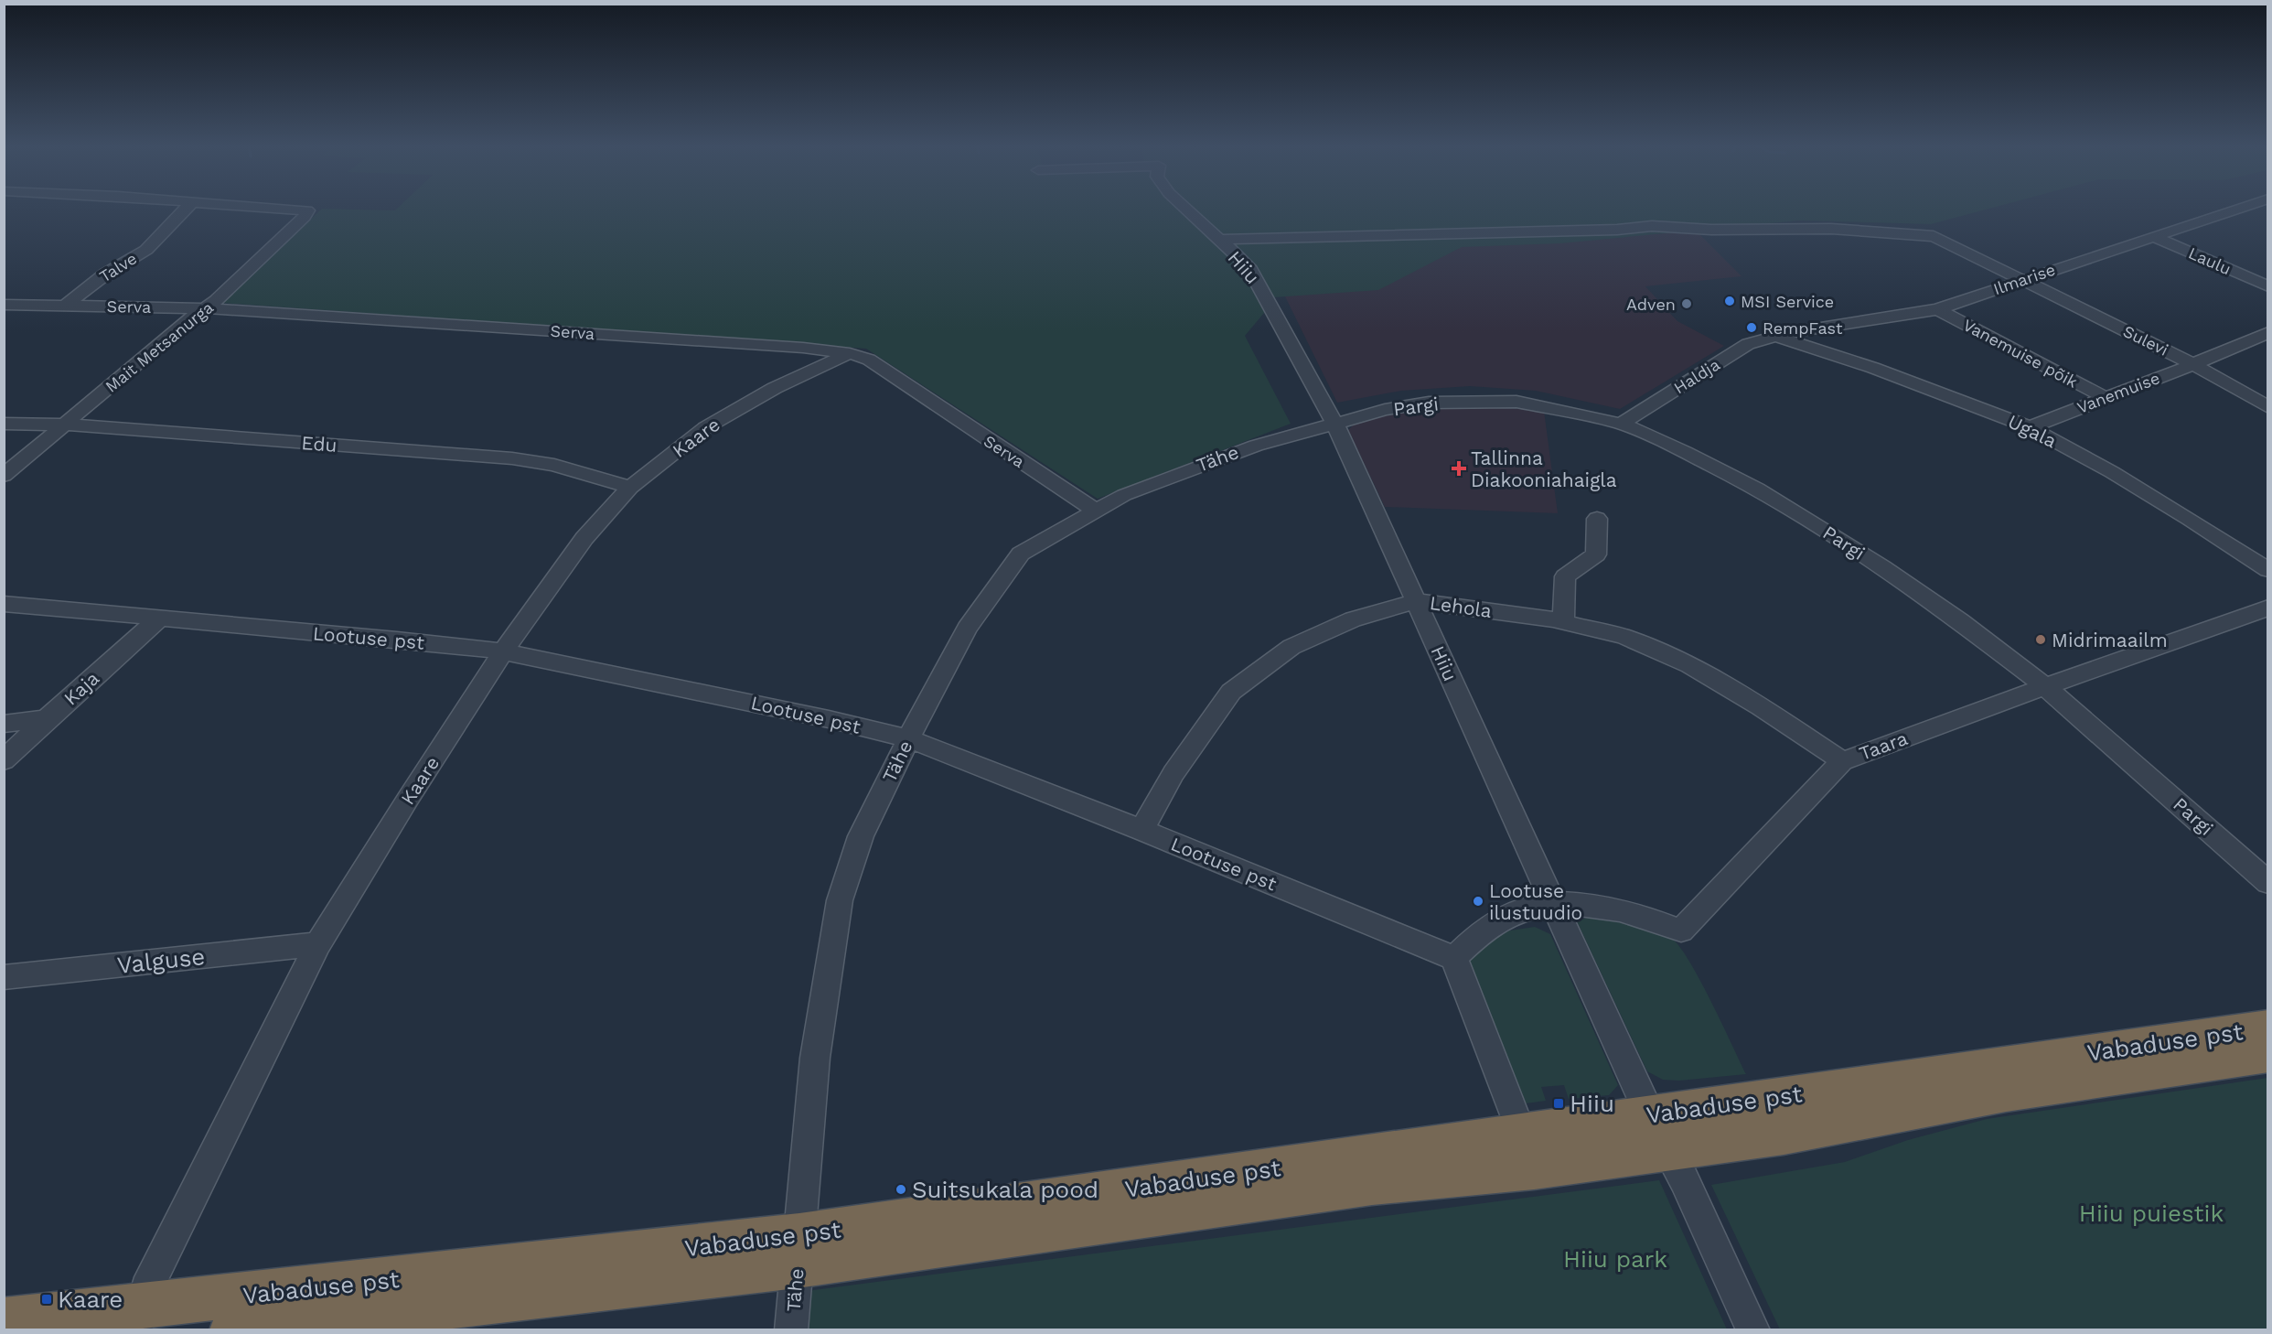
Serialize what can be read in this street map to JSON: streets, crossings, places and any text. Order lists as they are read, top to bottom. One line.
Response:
{"streets":{"highway":["Vabaduse pst"],"street":["Laulu","Talve","Hiiu","Ilmarise","Serva","Sulevi","Mait Metsanurga","Vanemuise põik","Haldja","Vanemuise","Pargi","Ugala","Kaare","Edu","Tähe","Lehola","Lootuse pst","Kaja","Taara","Valguse"]},"crossings":[["Laulu","Ilmarise"],["Talve","Serva"],["Hiiu","Sulevi"],["Hiiu","Pargi"],["Hiiu","Tähe"],["Hiiu","Lehola"],["Hiiu","Taara"],["Hiiu","Vabaduse pst"],["Ilmarise","Sulevi"],["Ilmarise","Vanemuise põik"],["Ilmarise","Haldja"],["Ilmarise","Ugala"],["Serva","Mait Metsanurga"],["Serva","Kaare"],["Serva","Tähe"],["Sulevi","Vanemuise"],["Mait Metsanurga","Edu"],["Vanemuise põik","Vanemuise"],["Haldja","Pargi"],["Haldja","Ugala"],["Vanemuise","Ugala"],["Pargi","Tähe"],["Pargi","Taara"],["Kaare","Edu"],["Kaare","Lootuse pst"],["Kaare","Valguse"],["Kaare","Vabaduse pst"],["Tähe","Lootuse pst"],["Tähe","Vabaduse pst"],["Lehola","Lootuse pst"],["Lehola","Taara"],["Lootuse pst","Kaja"]],"parks":["Hiiu puiestik","Hiiu park"],"places":{"other":["MSI Service","Adven","RempFast","Midrimaailm","Lootuse ilustuudio","Suitsukala pood"],"health":["Tallinna Diakooniahaigla"],"transit":["Hiiu","Kaare"]}}
